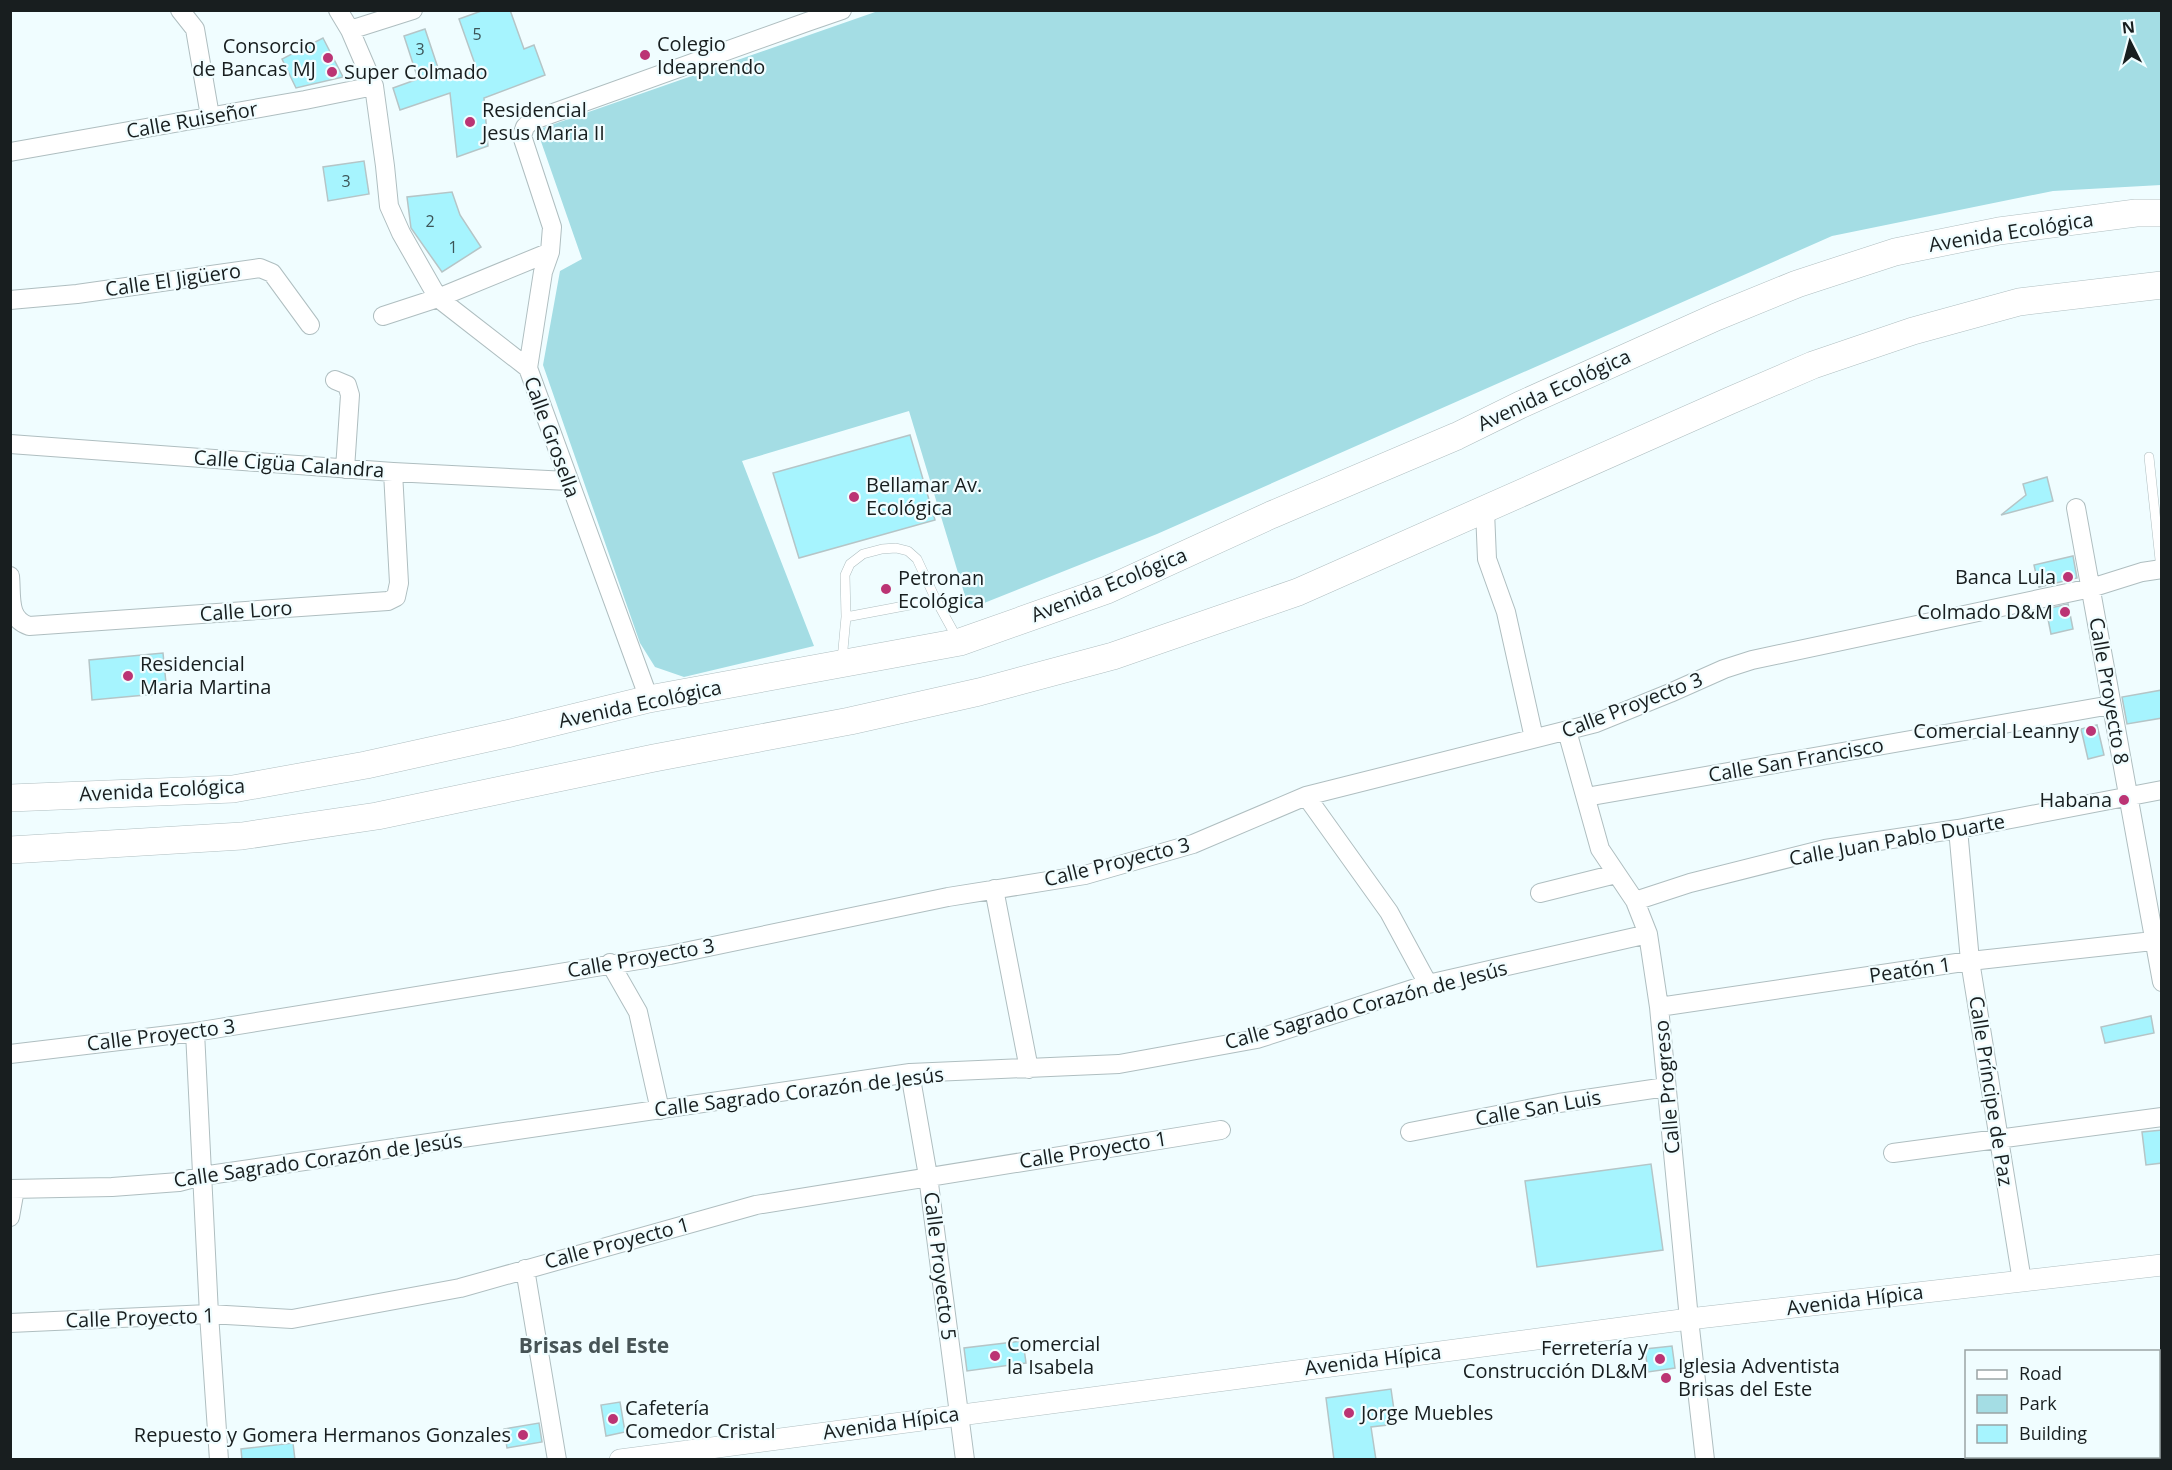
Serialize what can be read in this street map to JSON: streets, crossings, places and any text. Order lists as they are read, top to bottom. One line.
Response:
{"streets":{"main road":["Avenida Ecológica"],"street":["Calle Ruiseñor","Calle El Jigüero","Calle Grosella","Calle Cigüa Calandra","Calle Loro","Calle Proyecto 8","Calle Proyecto 3","Calle San Francisco","Calle Juan Pablo Duarte","Peatón 1","Calle Sagrado Corazón de Jesús","Calle Progreso","Calle Príncipe de Paz","Calle San Luis","Calle Proyecto 1","Calle Proyecto 5","Avenida Hípica"]},"crossings":[["Calle Ruiseñor","Calle Grosella"],["Avenida Ecológica","Calle Grosella"],["Calle Grosella","Calle Cigüa Calandra"],["Calle Cigüa Calandra","Calle Loro"],["Calle Proyecto 8","Calle Proyecto 3"],["Calle Proyecto 8","Calle San Francisco"],["Calle Proyecto 8","Calle Juan Pablo Duarte"],["Calle Proyecto 8","Peatón 1"],["Calle Proyecto 3","Calle Progreso"],["Calle San Francisco","Calle Progreso"],["Calle Juan Pablo Duarte","Calle Progreso"],["Calle Juan Pablo Duarte","Calle Príncipe de Paz"],["Peatón 1","Calle Progreso"],["Peatón 1","Calle Príncipe de Paz"],["Calle Sagrado Corazón de Jesús","Calle Progreso"],["Calle Sagrado Corazón de Jesús","Calle Proyecto 5"],["Calle Progreso","Calle San Luis"],["Calle Progreso","Avenida Hípica"],["Calle Príncipe de Paz","Avenida Hípica"],["Calle Proyecto 1","Calle Proyecto 5"],["Calle Proyecto 5","Avenida Hípica"]],"districts":["Brisas del Este"],"places":["Colegio Ideaprendo","Consorcio de Bancas MJ","Super Colmado","Residencial Jesus Maria II","Bellamar Av. Ecológica","Banca Lula","Petronan Ecológica","Colmado D&M","Residencial Maria Martina","Comercial Leanny","Habana","Comercial la Isabela","Ferretería y Construcción DL&M","Iglesia Adventista Brisas del Este","Jorge Muebles","Cafetería Comedor Cristal","Repuesto y Gomera Hermanos Gonzales"],"house_numbers":["5","3","3","2","1"],"legend":["Road","Park","Building"],"north":"top"}
